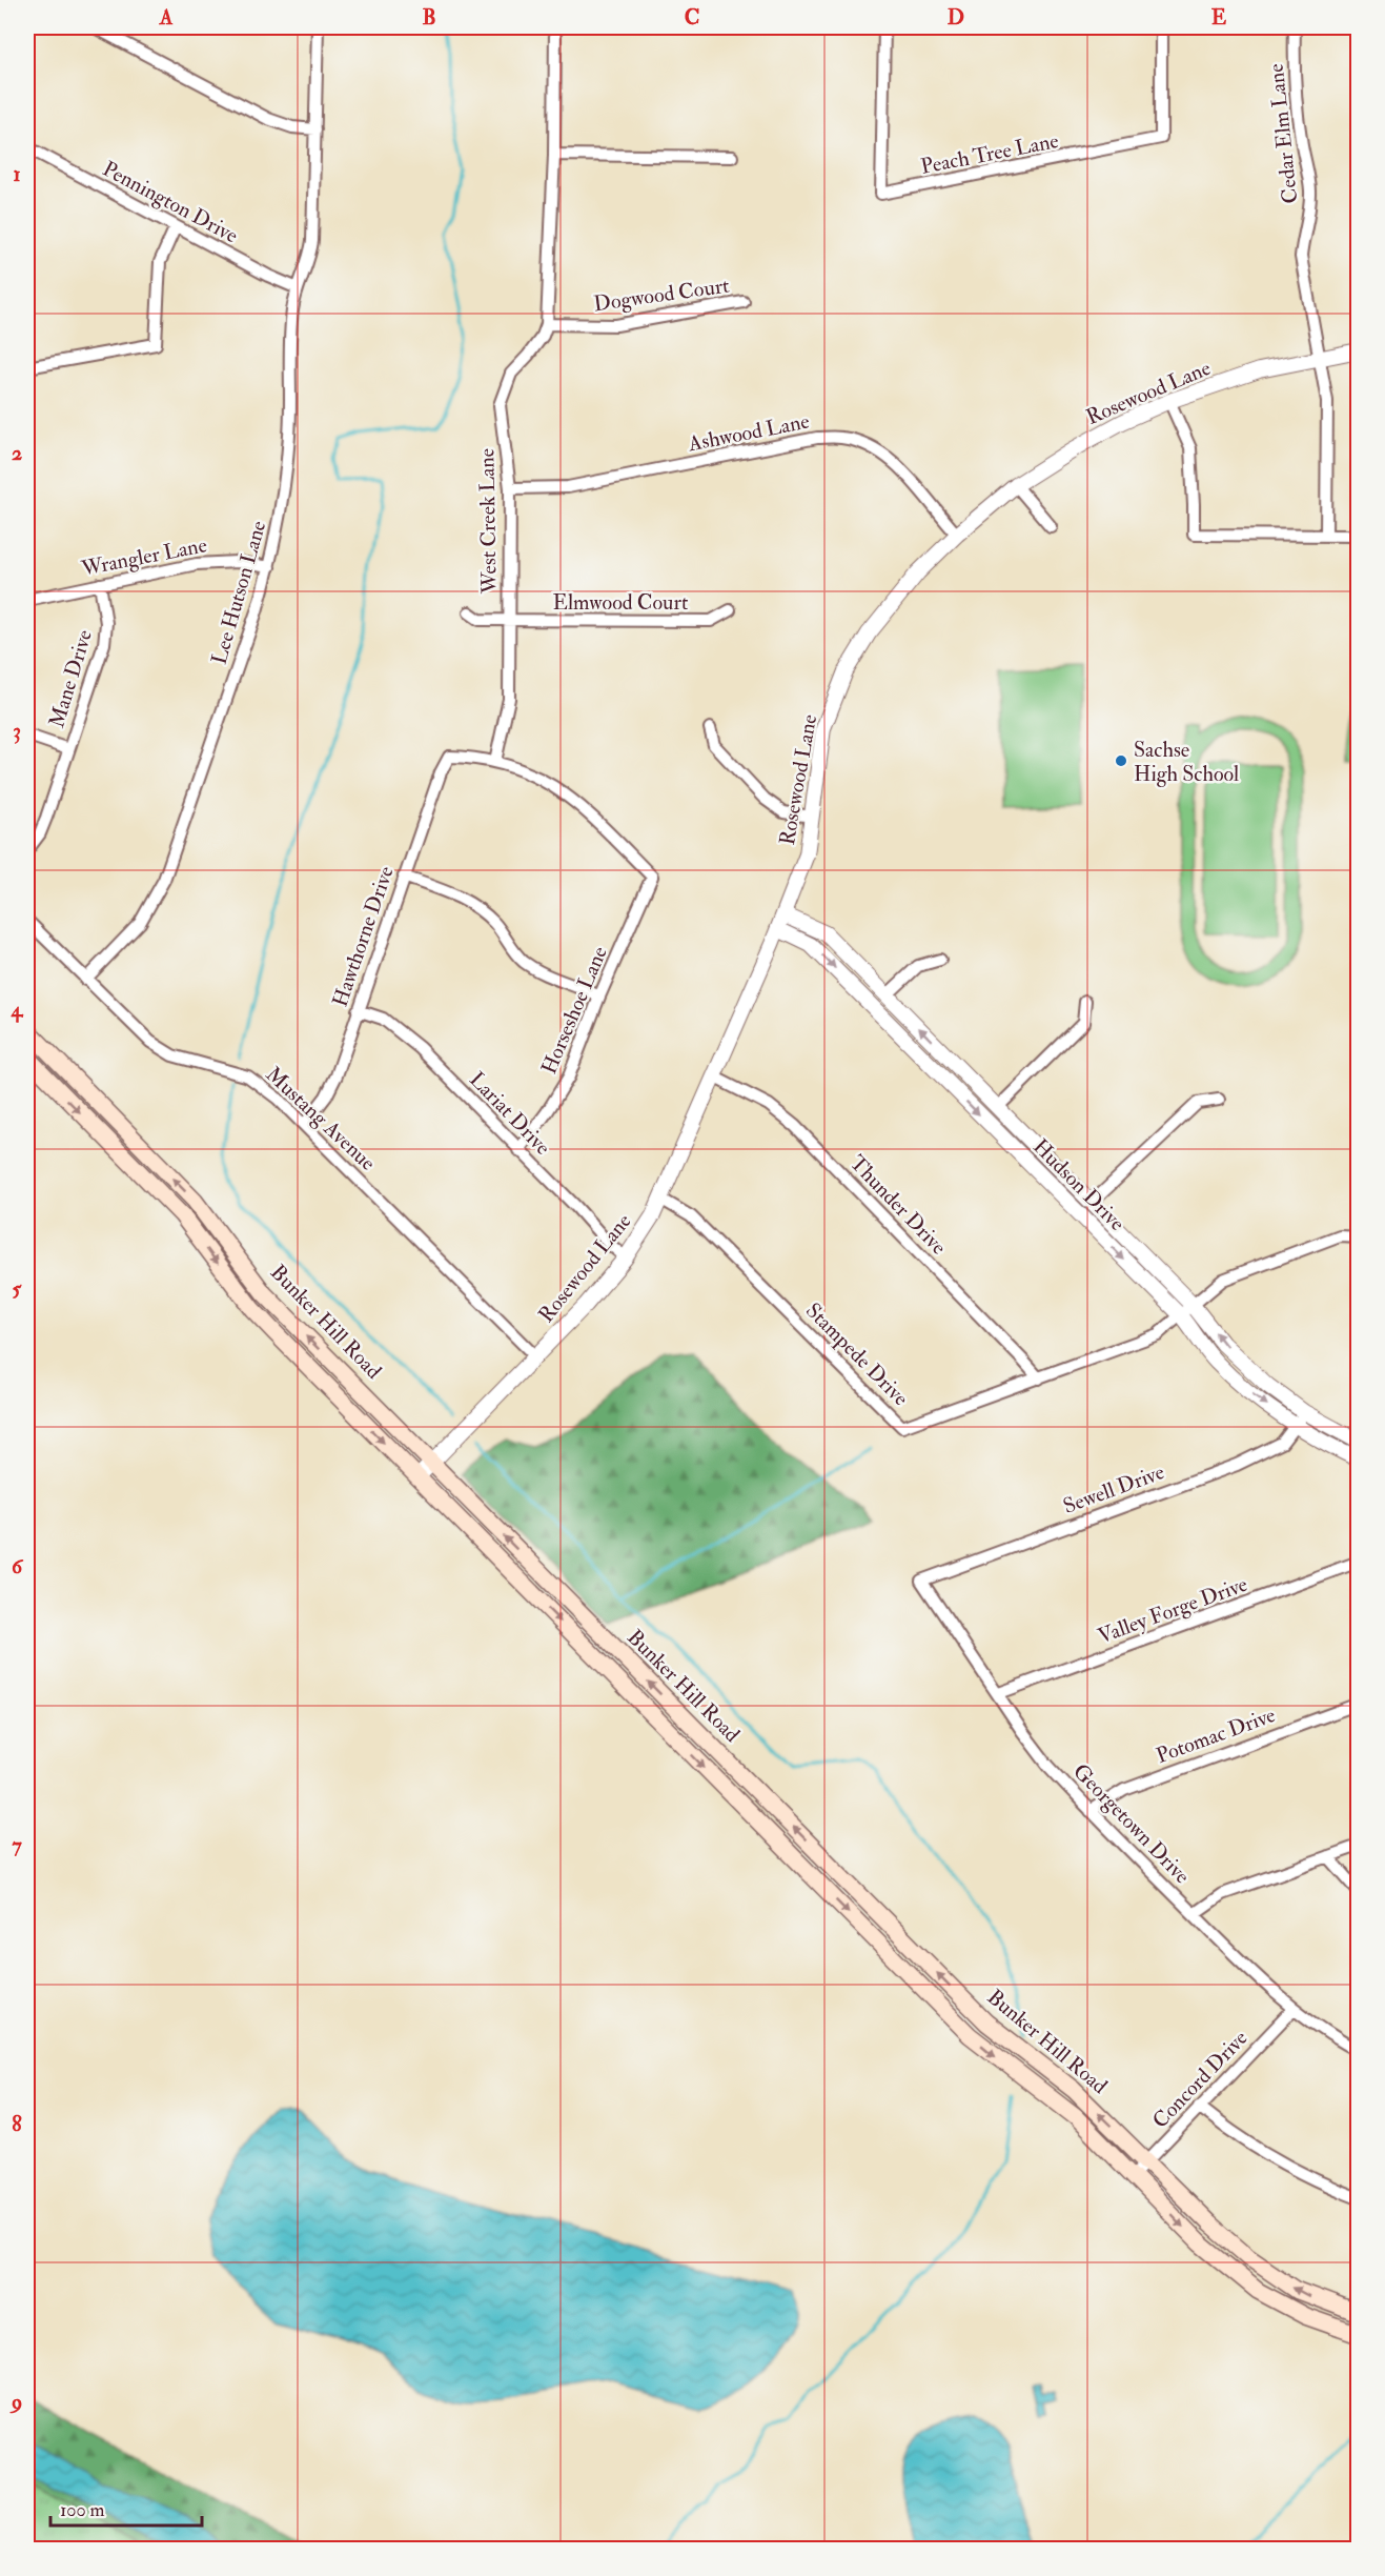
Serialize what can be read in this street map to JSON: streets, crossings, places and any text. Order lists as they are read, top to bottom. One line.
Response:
{"streets":{"main road":["Bunker Hill Road"],"street":["Cedar Elm Lane","Peach Tree Lane","Pennington Drive","Dogwood Court","Rosewood Lane","Ashwood Lane","West Creek Lane","Wrangler Lane","Lee Hutson Lane","Elmwood Court","Mane Drive","Hawthorne Drive","Horseshoe Lane","Lariat Drive","Mustang Avenue","Hudson Drive","Thunder Drive","Stampede Drive","Sewell Drive","Valley Forge Drive","Potomac Drive","Georgetown Drive","Concord Drive"]},"crossings":[["Cedar Elm Lane","Rosewood Lane"],["Pennington Drive","Lee Hutson Lane"],["Dogwood Court","West Creek Lane"],["Rosewood Lane","Ashwood Lane"],["Rosewood Lane","Lariat Drive"],["Rosewood Lane","Mustang Avenue"],["Rosewood Lane","Hudson Drive"],["Rosewood Lane","Thunder Drive"],["Rosewood Lane","Bunker Hill Road"],["Rosewood Lane","Stampede Drive"],["Ashwood Lane","West Creek Lane"],["West Creek Lane","Elmwood Court"],["West Creek Lane","Hawthorne Drive"],["West Creek Lane","Horseshoe Lane"],["Wrangler Lane","Lee Hutson Lane"],["Wrangler Lane","Mane Drive"],["Lee Hutson Lane","Mustang Avenue"],["Hawthorne Drive","Horseshoe Lane"],["Hawthorne Drive","Lariat Drive"],["Hawthorne Drive","Mustang Avenue"],["Horseshoe Lane","Lariat Drive"],["Hudson Drive","Stampede Drive"],["Hudson Drive","Sewell Drive"],["Thunder Drive","Stampede Drive"],["Bunker Hill Road","Concord Drive"],["Sewell Drive","Georgetown Drive"],["Valley Forge Drive","Georgetown Drive"],["Potomac Drive","Georgetown Drive"],["Georgetown Drive","Concord Drive"]],"places":["Sachse High School"],"scale_bar":"100 m","grid":{"columns":["A","B","C","D","E"],"rows":["1","2","3","4","5","6","7","8","9"]}}
